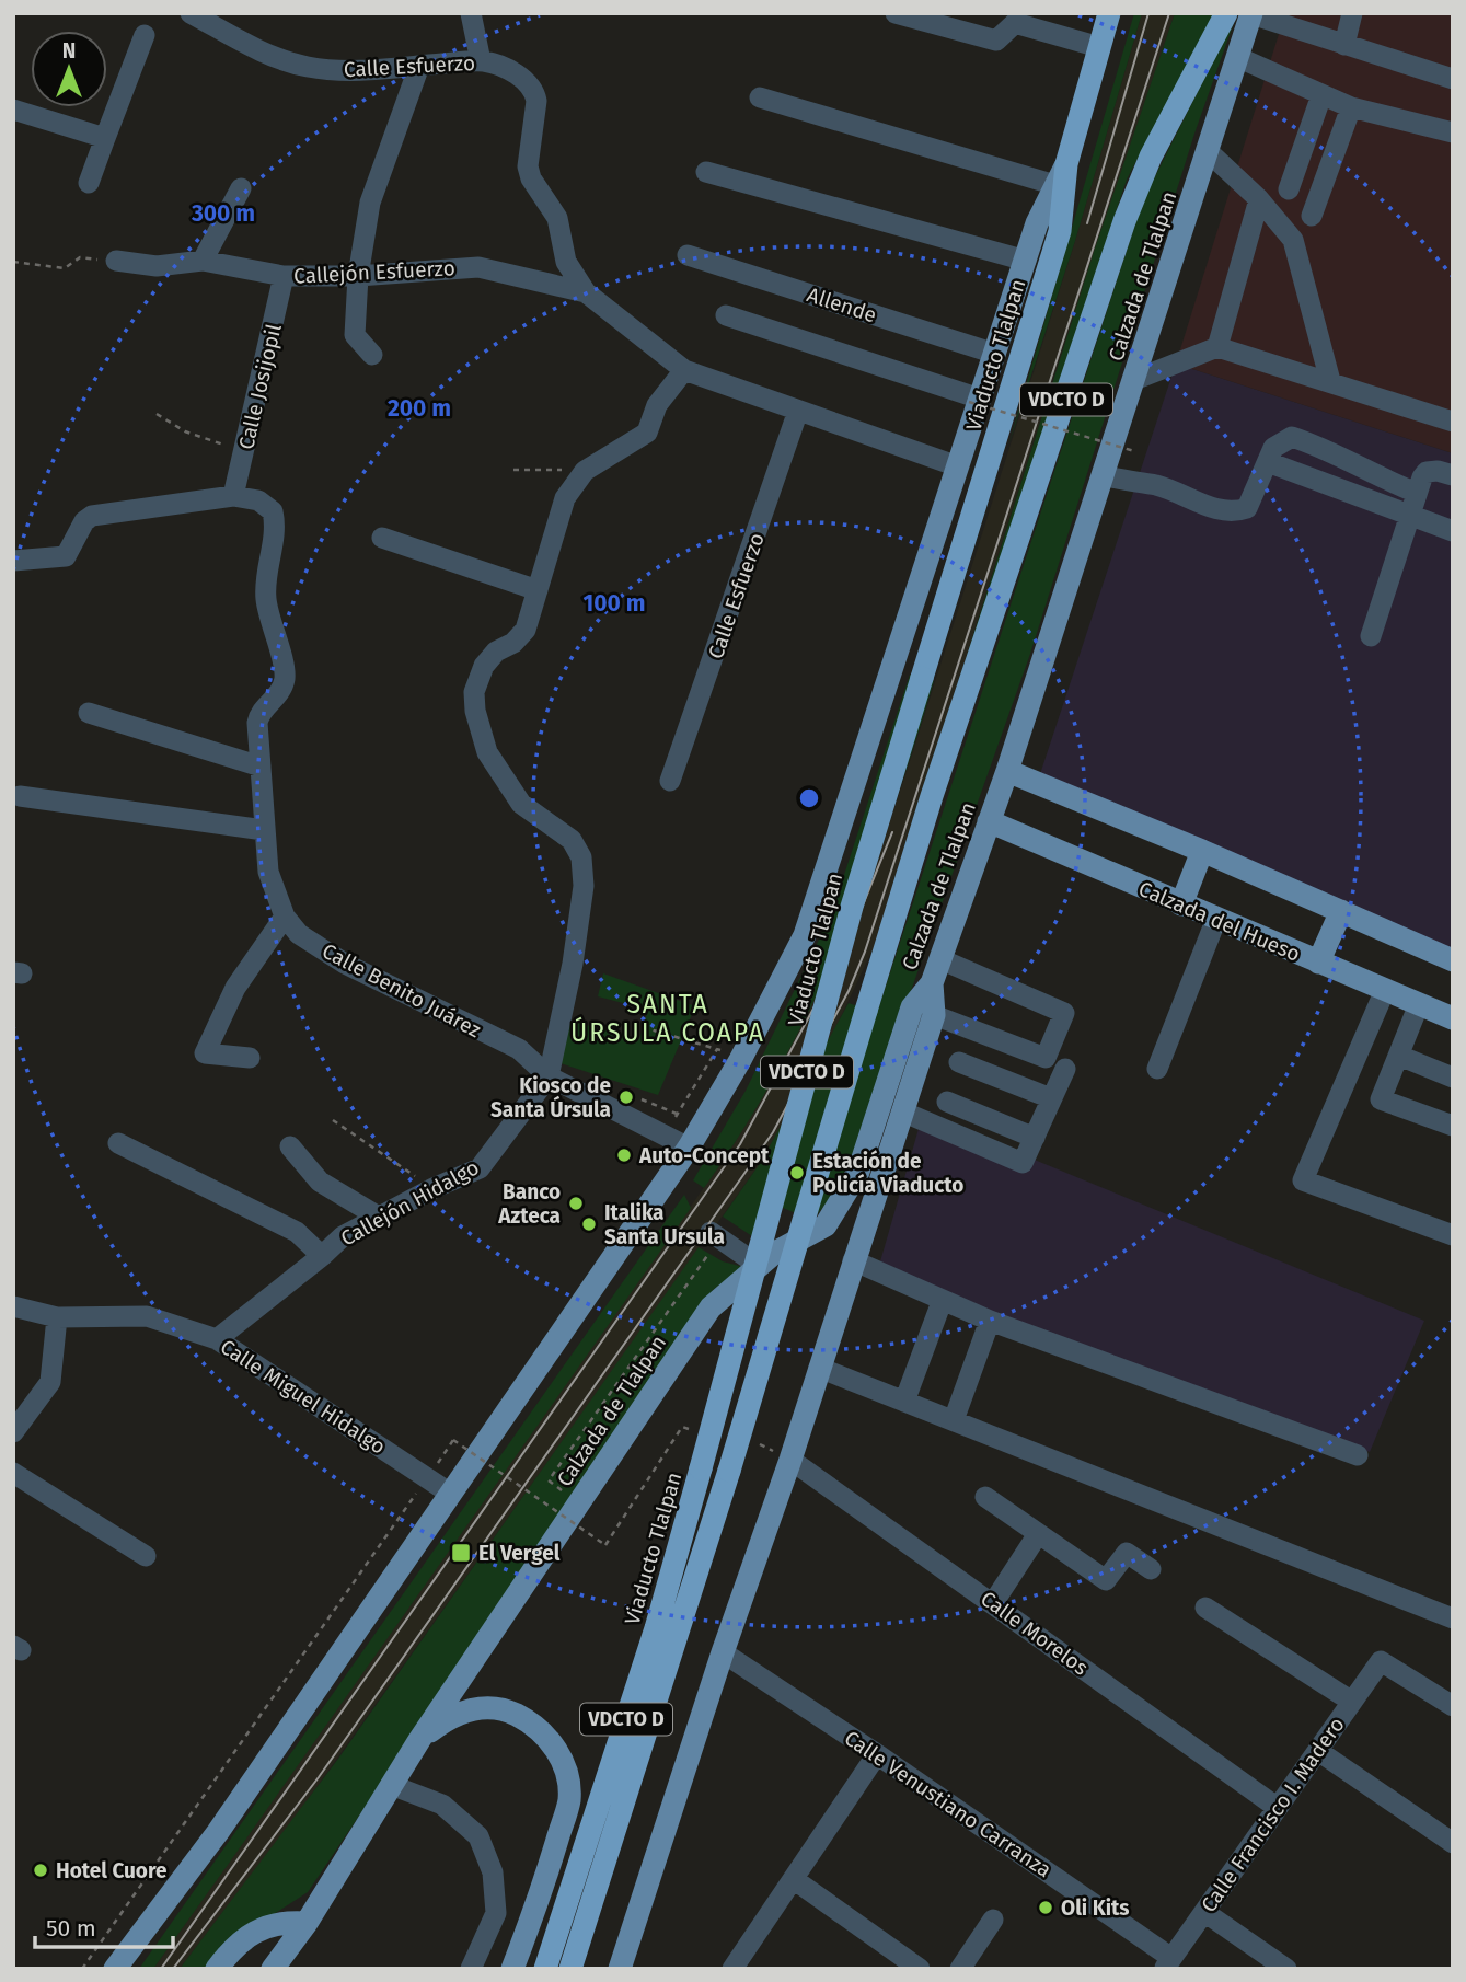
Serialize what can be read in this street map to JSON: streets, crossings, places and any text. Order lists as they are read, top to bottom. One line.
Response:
{"streets":{"highway":["Viaducto Tlalpan","VDCTO D"],"main road":["Calzada de Tlalpan","Calzada del Hueso"],"street":["Calle Esfuerzo","Callejón Esfuerzo","Allende","Calle Josijopil","Calle Benito Juárez","Callejón Hidalgo","Calle Miguel Hidalgo","Calle Morelos","Calle Venustiano Carranza","Calle Francisco I. Madero"]},"crossings":[["Calle Esfuerzo","Callejón Esfuerzo"],["Callejón Esfuerzo","Calle Josijopil"],["Calzada de Tlalpan","Calzada del Hueso"],["Calle Josijopil","Calle Benito Juárez"],["Calle Benito Juárez","Callejón Hidalgo"],["Callejón Hidalgo","Calle Miguel Hidalgo"],["Calle Morelos","Calle Francisco I. Madero"],["Calle Venustiano Carranza","Calle Francisco I. Madero"]],"districts":["SANTA ÚRSULA COAPA"],"places":{"other":["Kiosco de Santa Úrsula","Auto-Concept","Estación de Policía Viaducto","Banco Azteca","Italika Santa Ursula","Hotel Cuore","Oli Kits"],"transit":["El Vergel"]},"scale_bar":"50 m","north":"top","rings":["300 m","200 m","100 m"]}
